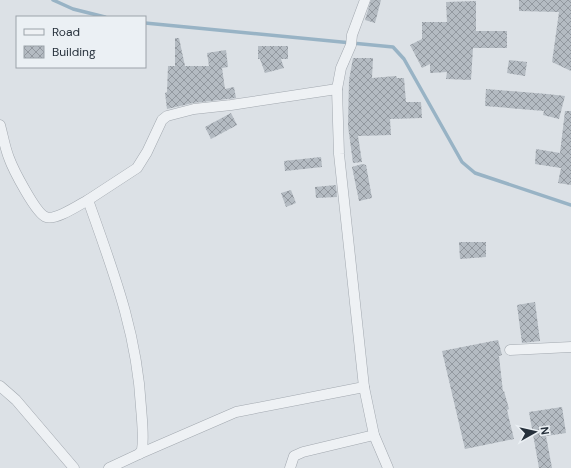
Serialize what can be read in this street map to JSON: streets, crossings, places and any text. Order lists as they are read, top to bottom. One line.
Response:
{"legend":["Road","Building"],"north":"right"}
